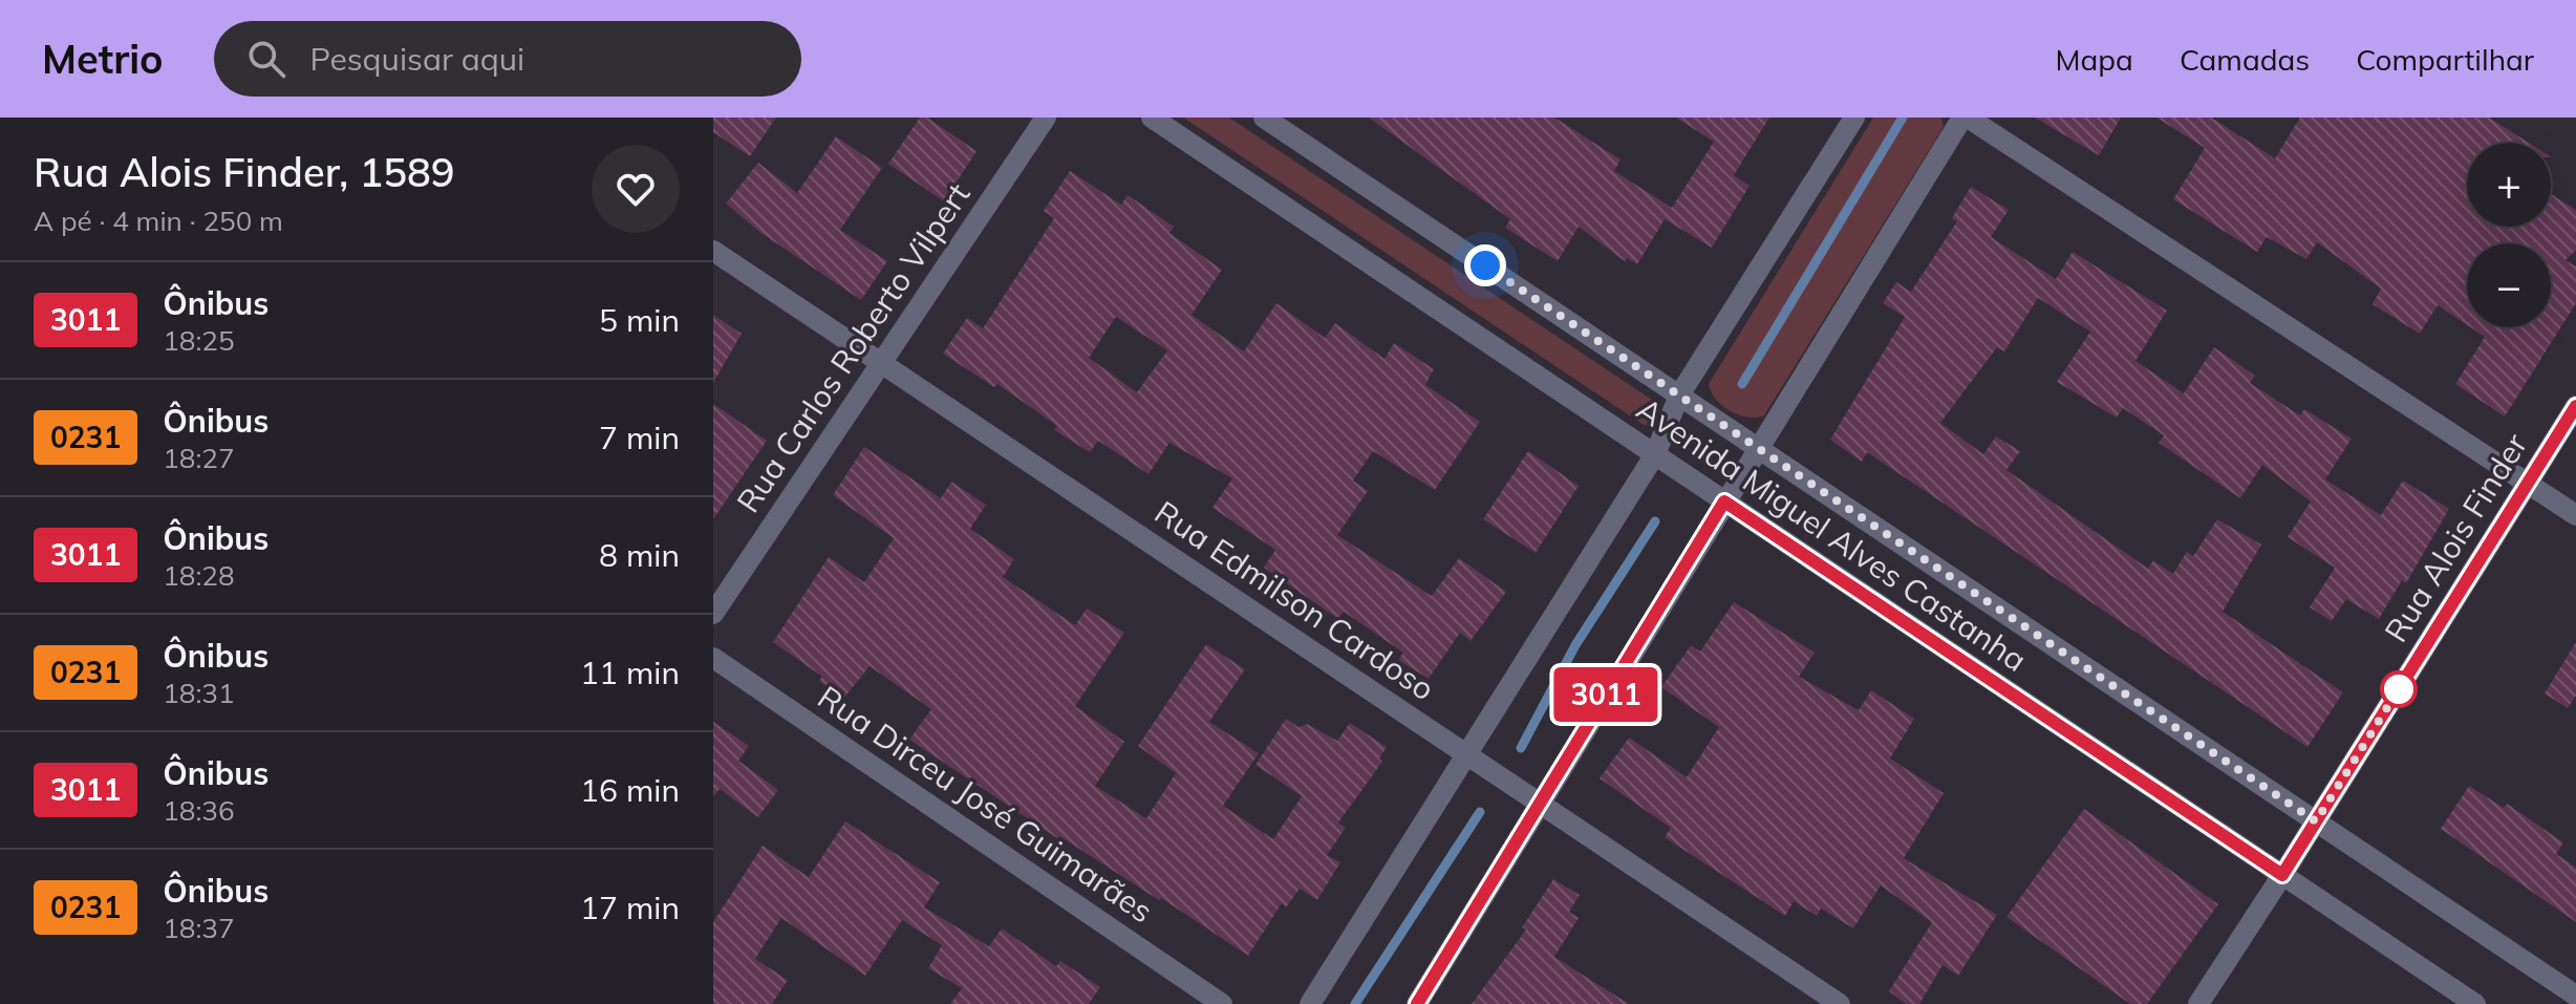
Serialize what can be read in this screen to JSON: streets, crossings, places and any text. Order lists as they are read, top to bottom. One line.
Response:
{"streets":{"street":["Rua Carlos Roberto Vilpert","Avenida Miguel Alves Castanha","Rua Alois Finder","Rua Edmilson Cardoso","Rua Dirceu José Guimarães"]},"crossings":[["Rua Carlos Roberto Vilpert","Rua Edmilson Cardoso"],["Avenida Miguel Alves Castanha","Rua Alois Finder"]],"lines":["bus line 3011"],"page":{"header":"Metrio","search":"Pesquisar aqui","nav":["Mapa","Camadas","Compartilhar"],"heading":["Rua Alois Finder, 1589","A pé · 4 min · 250 m"],"on_map":"3011","map_buttons":["+","−"],"list":[{"mark":"3011","name":"Ônibus","note":"18:25","value":"5 min"},{"mark":"0231","name":"Ônibus","note":"18:27","value":"7 min"},{"mark":"3011","name":"Ônibus","note":"18:28","value":"8 min"},{"mark":"0231","name":"Ônibus","note":"18:31","value":"11 min"},{"mark":"3011","name":"Ônibus","note":"18:36","value":"16 min"},{"mark":"0231","name":"Ônibus","note":"18:37","value":"17 min"}]}}
